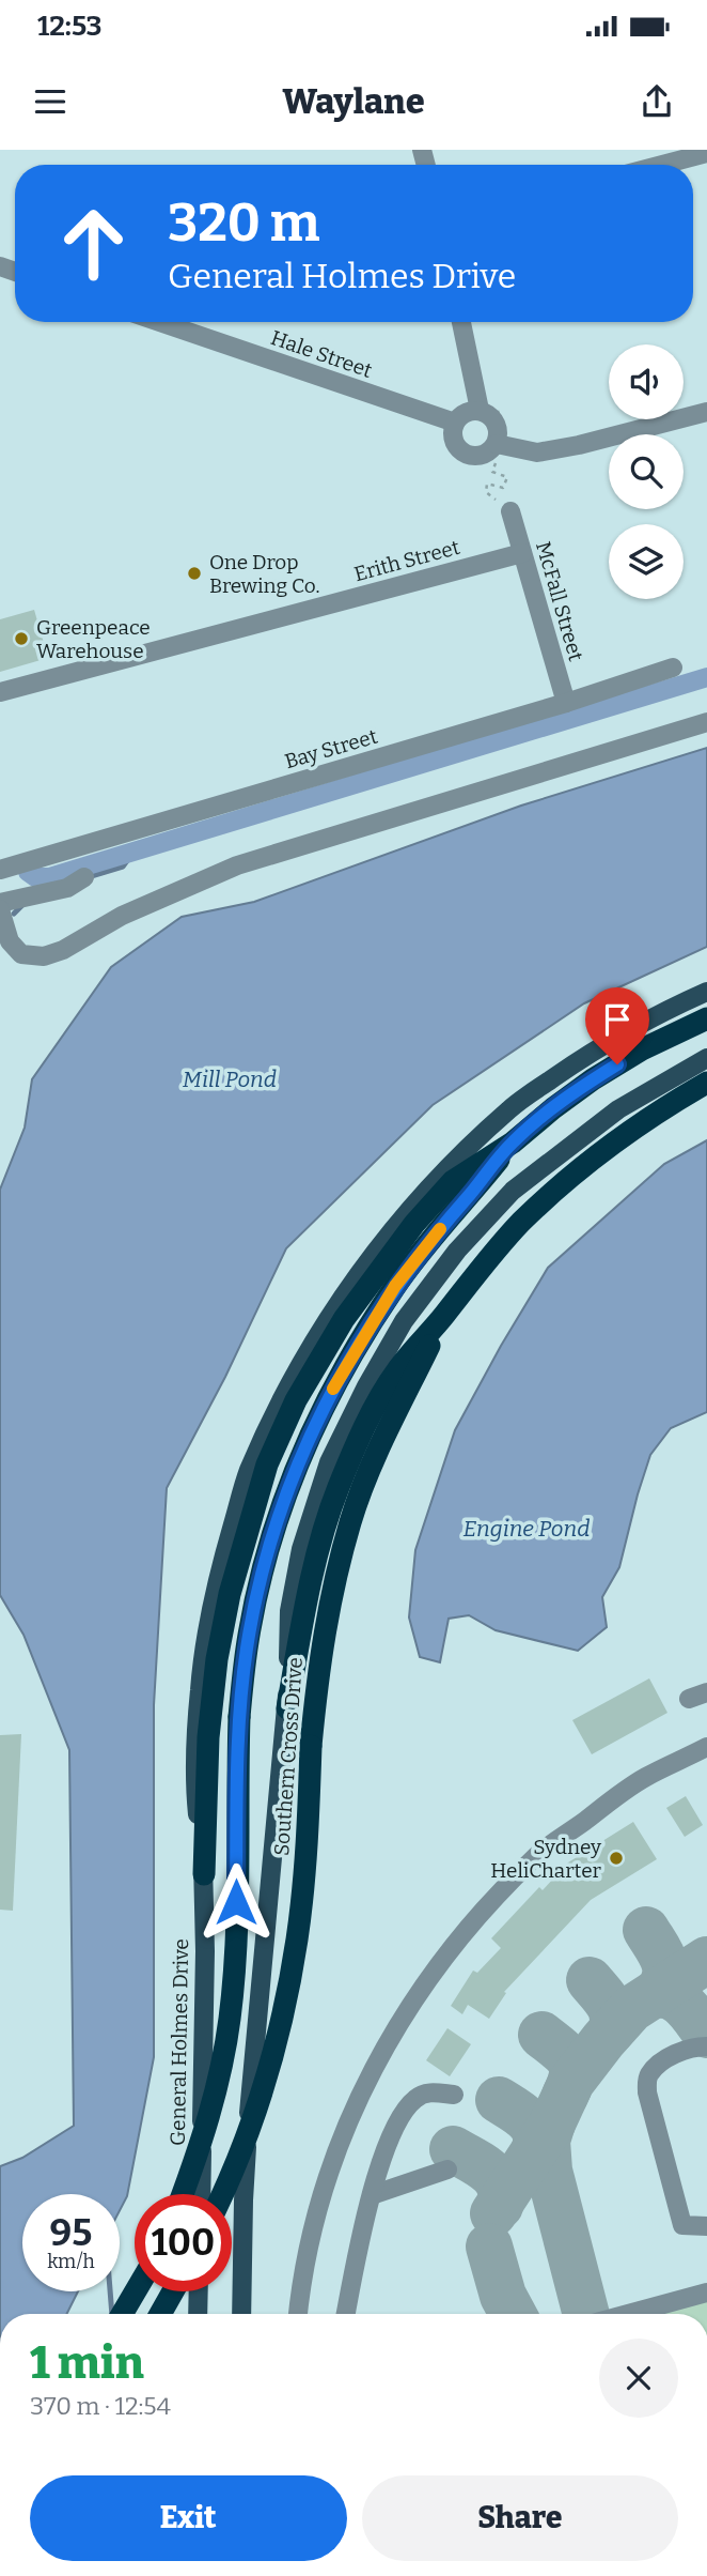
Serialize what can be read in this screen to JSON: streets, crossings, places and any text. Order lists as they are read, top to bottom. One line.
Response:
{"streets":{"highway":["Southern Cross Drive"],"main road":["General Holmes Drive"],"street":["Hale Street","Erith Street","McFall Street","Bay Street"]},"crossings":[["Erith Street","McFall Street"],["McFall Street","Bay Street"]],"water":["Mill Pond","Engine Pond"],"places":["One Drop Brewing Co.","Greenpeace Warehouse","Sydney HeliCharter"],"page":{"status":"12:53","header":"Waylane","turn":["320 m","General Holmes Drive"],"speed":"95 km/h","limit":"100","heading":["1 min","370 m · 12:54"],"buttons":["Exit","Share"]}}
